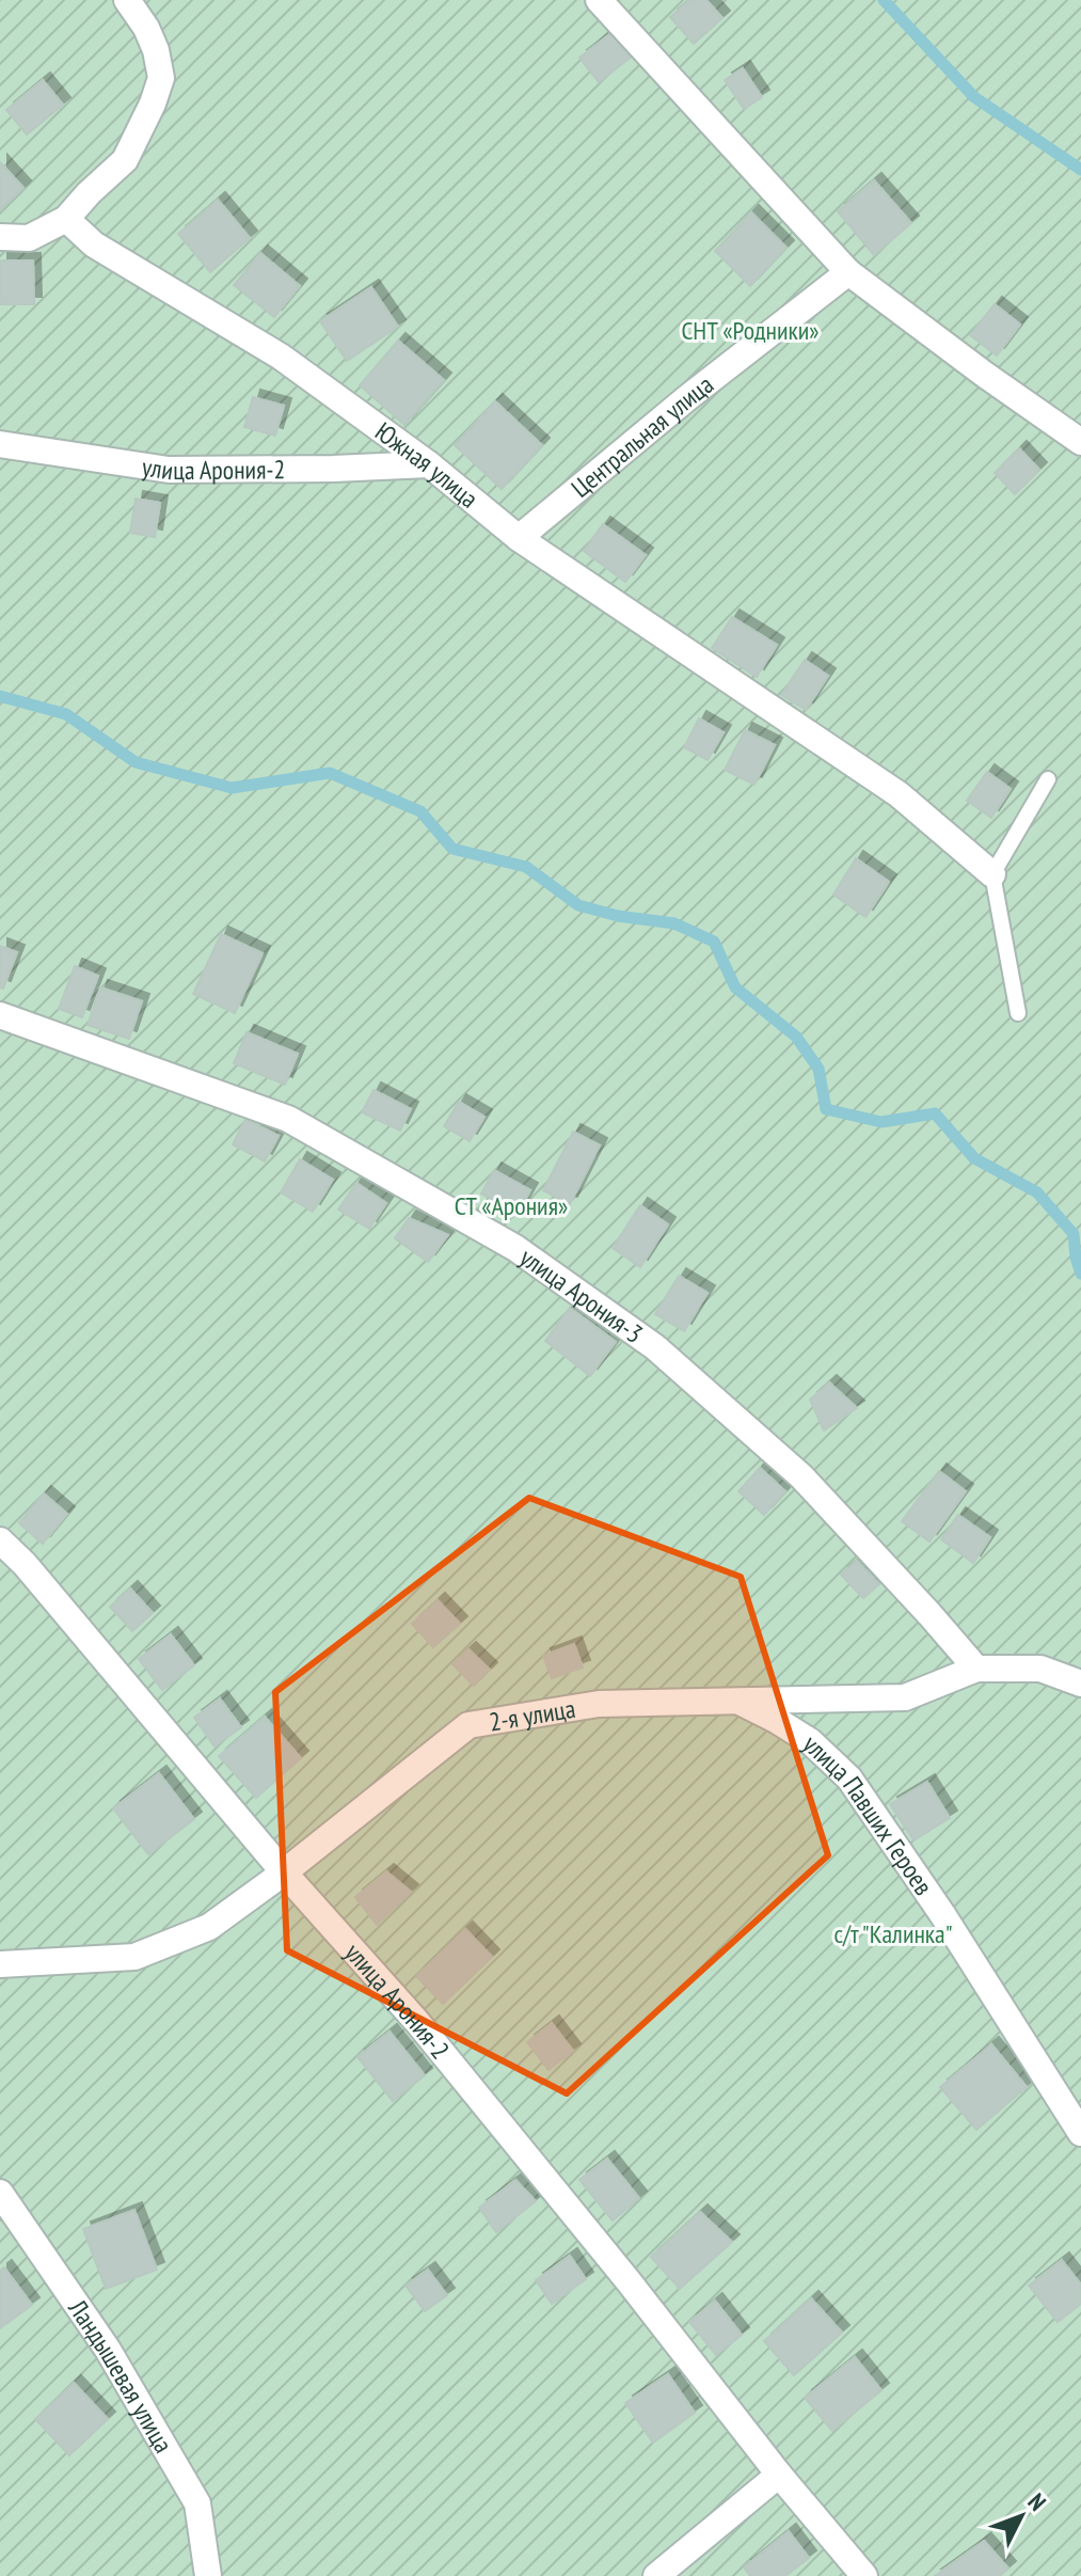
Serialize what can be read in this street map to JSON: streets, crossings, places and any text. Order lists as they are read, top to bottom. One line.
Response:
{"streets":{"street":["Центральная улица","Южная улица","улица Арония-2","улица Арония-3","2-я улица","улица Павших Героев","Ландышевая улица"]},"crossings":[["Центральная улица","Южная улица"],["Южная улица","улица Арония-2"],["улица Арония-2","2-я улица"],["улица Арония-3","2-я улица"],["2-я улица","улица Павших Героев"]],"parks":["СНТ «Родники»","СТ «Арония»","с/т \"Калинка\""],"north":"top right"}
